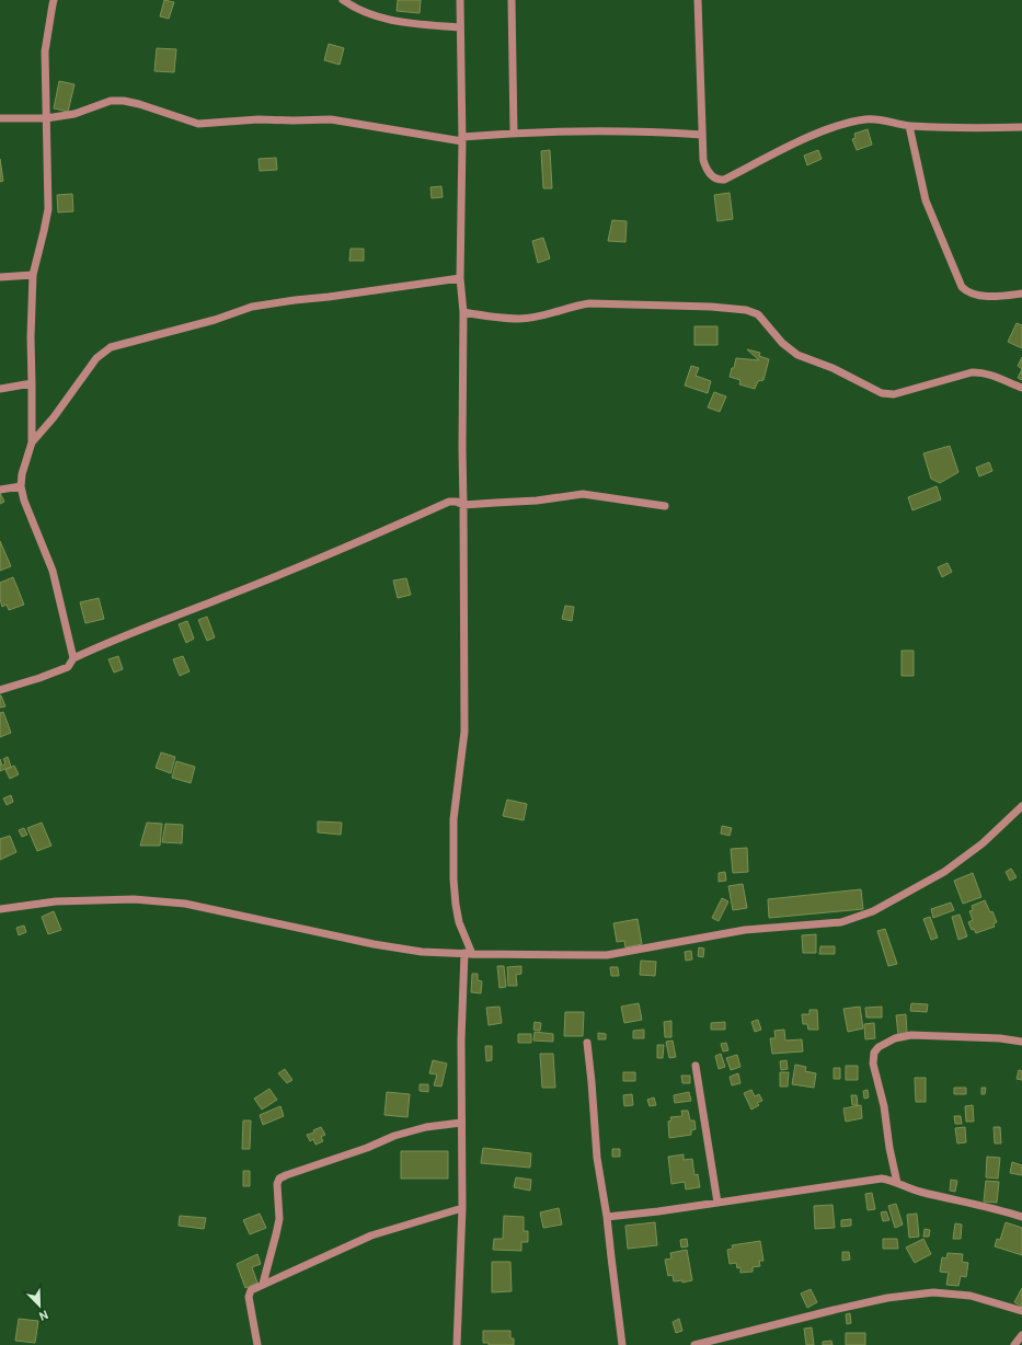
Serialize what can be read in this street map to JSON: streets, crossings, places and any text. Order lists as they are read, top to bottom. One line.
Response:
{"north":"bottom right"}
